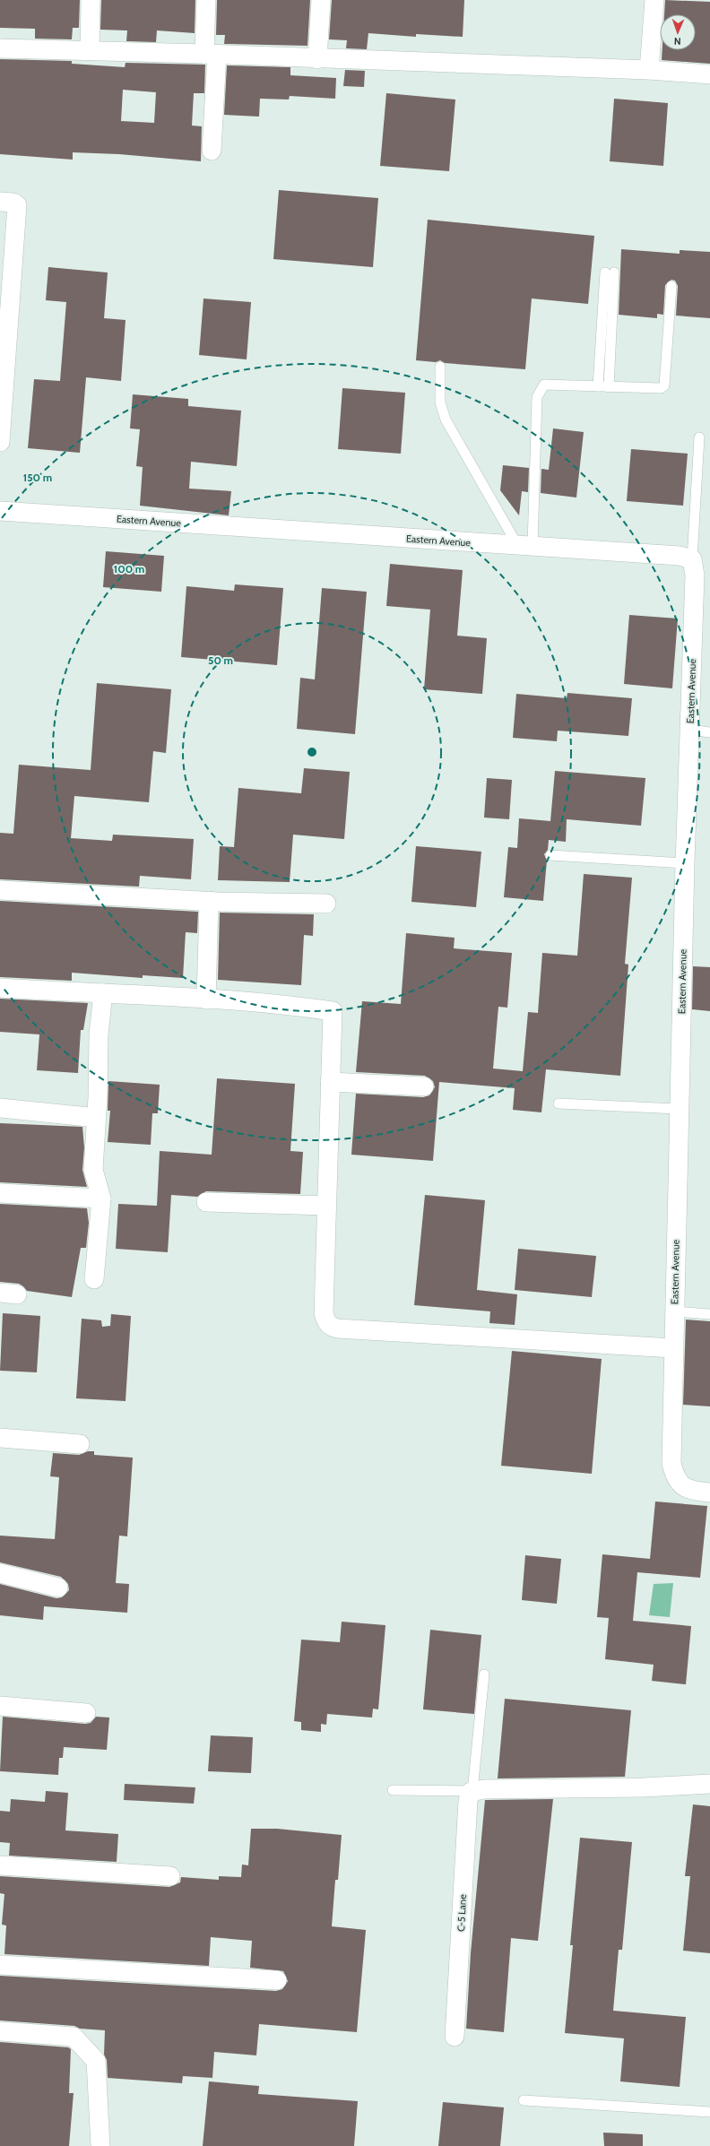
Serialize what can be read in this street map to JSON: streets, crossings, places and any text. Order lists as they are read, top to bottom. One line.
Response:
{"streets":{"street":["Eastern Avenue","C-5 Lane"]},"north":"bottom","rings":["150 m","100 m","50 m"]}
